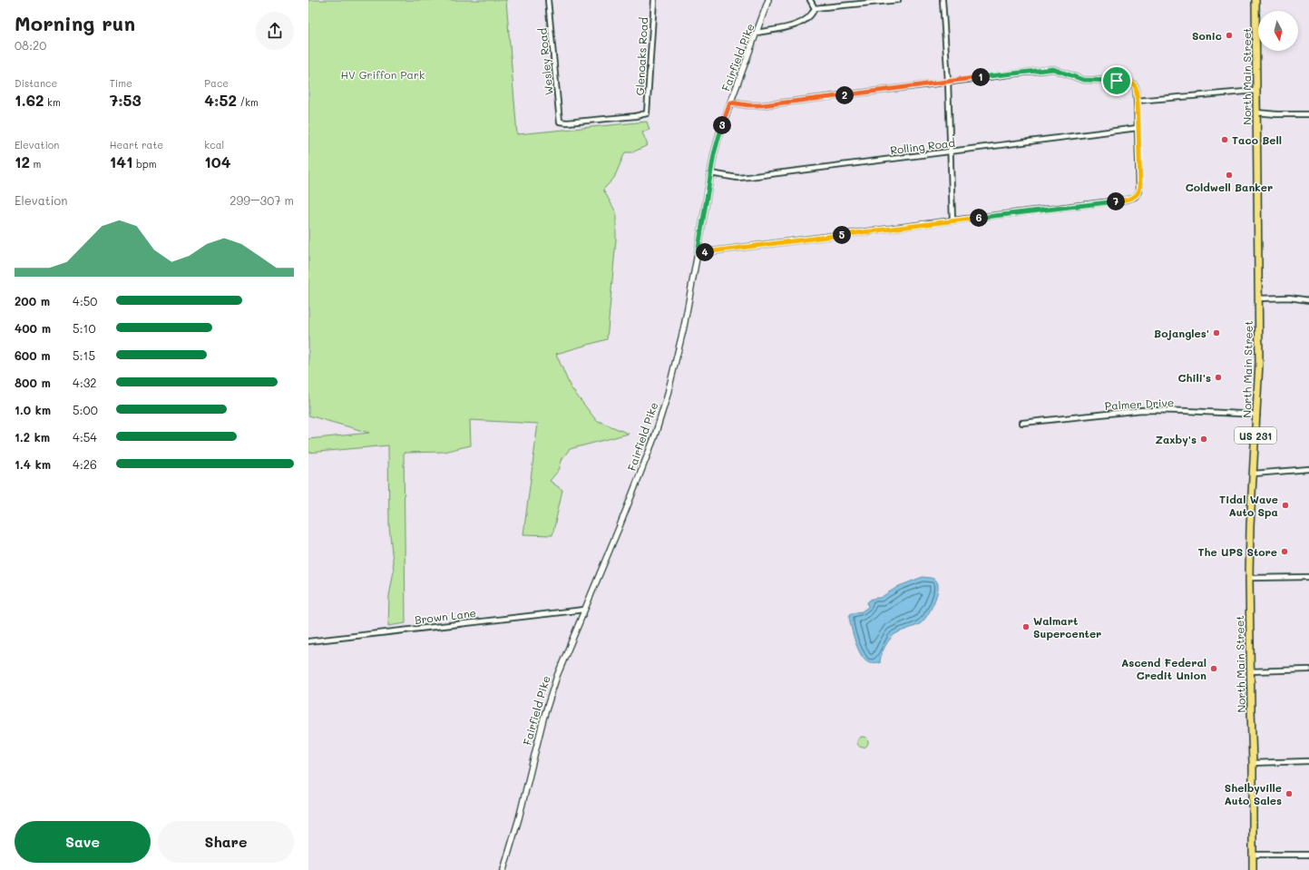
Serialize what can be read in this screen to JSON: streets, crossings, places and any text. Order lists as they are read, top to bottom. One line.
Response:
{"streets":{"highway":["North Main Street","US 231"],"street":["Glenoaks Road","Fairfield Pike","Wesley Road","Rolling Road","Palmer Drive","Brown Lane"]},"crossings":[["Glenoaks Road","Wesley Road"],["Fairfield Pike","Rolling Road"],["Fairfield Pike","Brown Lane"],["North Main Street","Palmer Drive"]],"parks":["HV Griffon Park"],"places":["Sonic","Taco Bell","Coldwell Banker","Bojangles'","Chili's","Zaxby's","Tidal Wave Auto Spa","The UPS Store","Walmart Supercenter","Ascend Federal Credit Union","Shelbyville Auto Sales"],"north":"bottom","page":{"heading":["Morning run","08:20"],"stats":[["Distance","1.62 km"],["Time","7:53"],["Pace","4:52 /km"],["Elevation","12 m"],["Heart rate","141 bpm"],["kcal","104"]],"pins":["1","2","3","7","6","5","4"],"chart":["Elevation","299–307 m"],"list":[{"name":"200 m","note":"4:50"},{"name":"400 m","note":"5:10"},{"name":"600 m","note":"5:15"},{"name":"800 m","note":"4:32"},{"name":"1.0 km","note":"5:00"},{"name":"1.2 km","note":"4:54"},{"name":"1.4 km","note":"4:26"}],"buttons":["Save","Share"]}}
